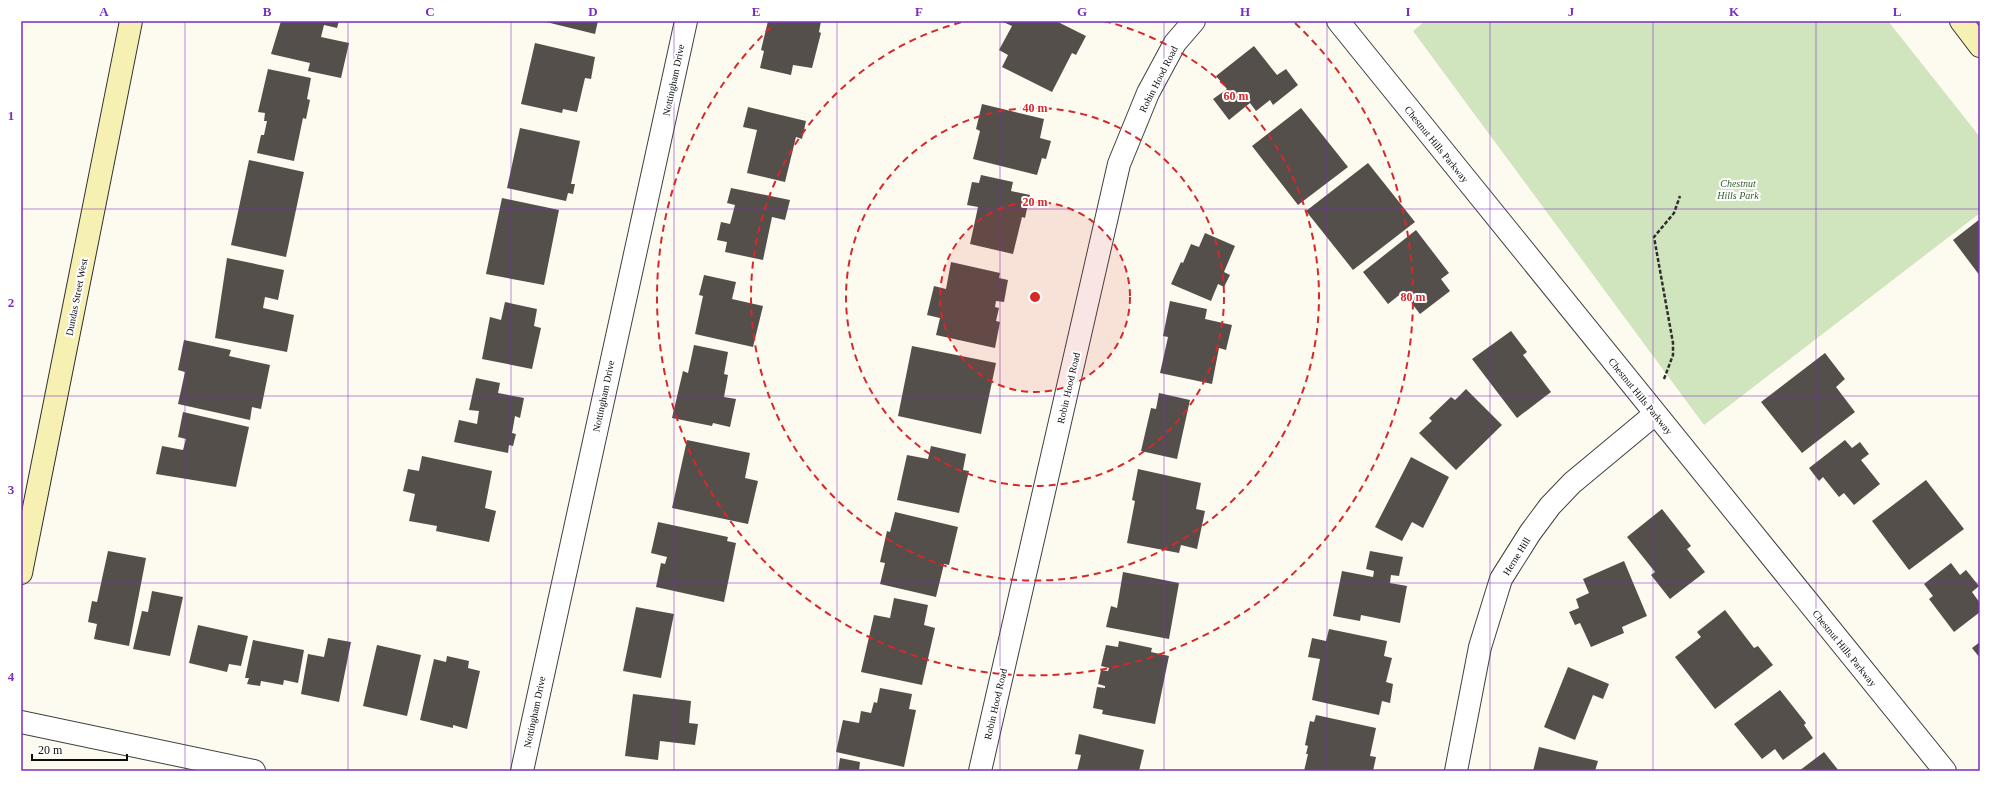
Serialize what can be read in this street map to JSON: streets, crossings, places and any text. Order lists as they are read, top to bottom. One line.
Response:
{"streets":{"main road":["Dundas Street West"],"street":["Robin Hood Road","Nottingham Drive","Chestnut Hills Parkway","Herne Hill"]},"crossings":[["Chestnut Hills Parkway","Herne Hill"]],"parks":["Chestnut Hills Park"],"scale_bar":"20 m","grid":{"columns":["A","B","C","D","E","F","G","H","I","J","K","L"],"rows":["1","2","3","4"]},"rings":["60 m","40 m","20 m","80 m"]}
